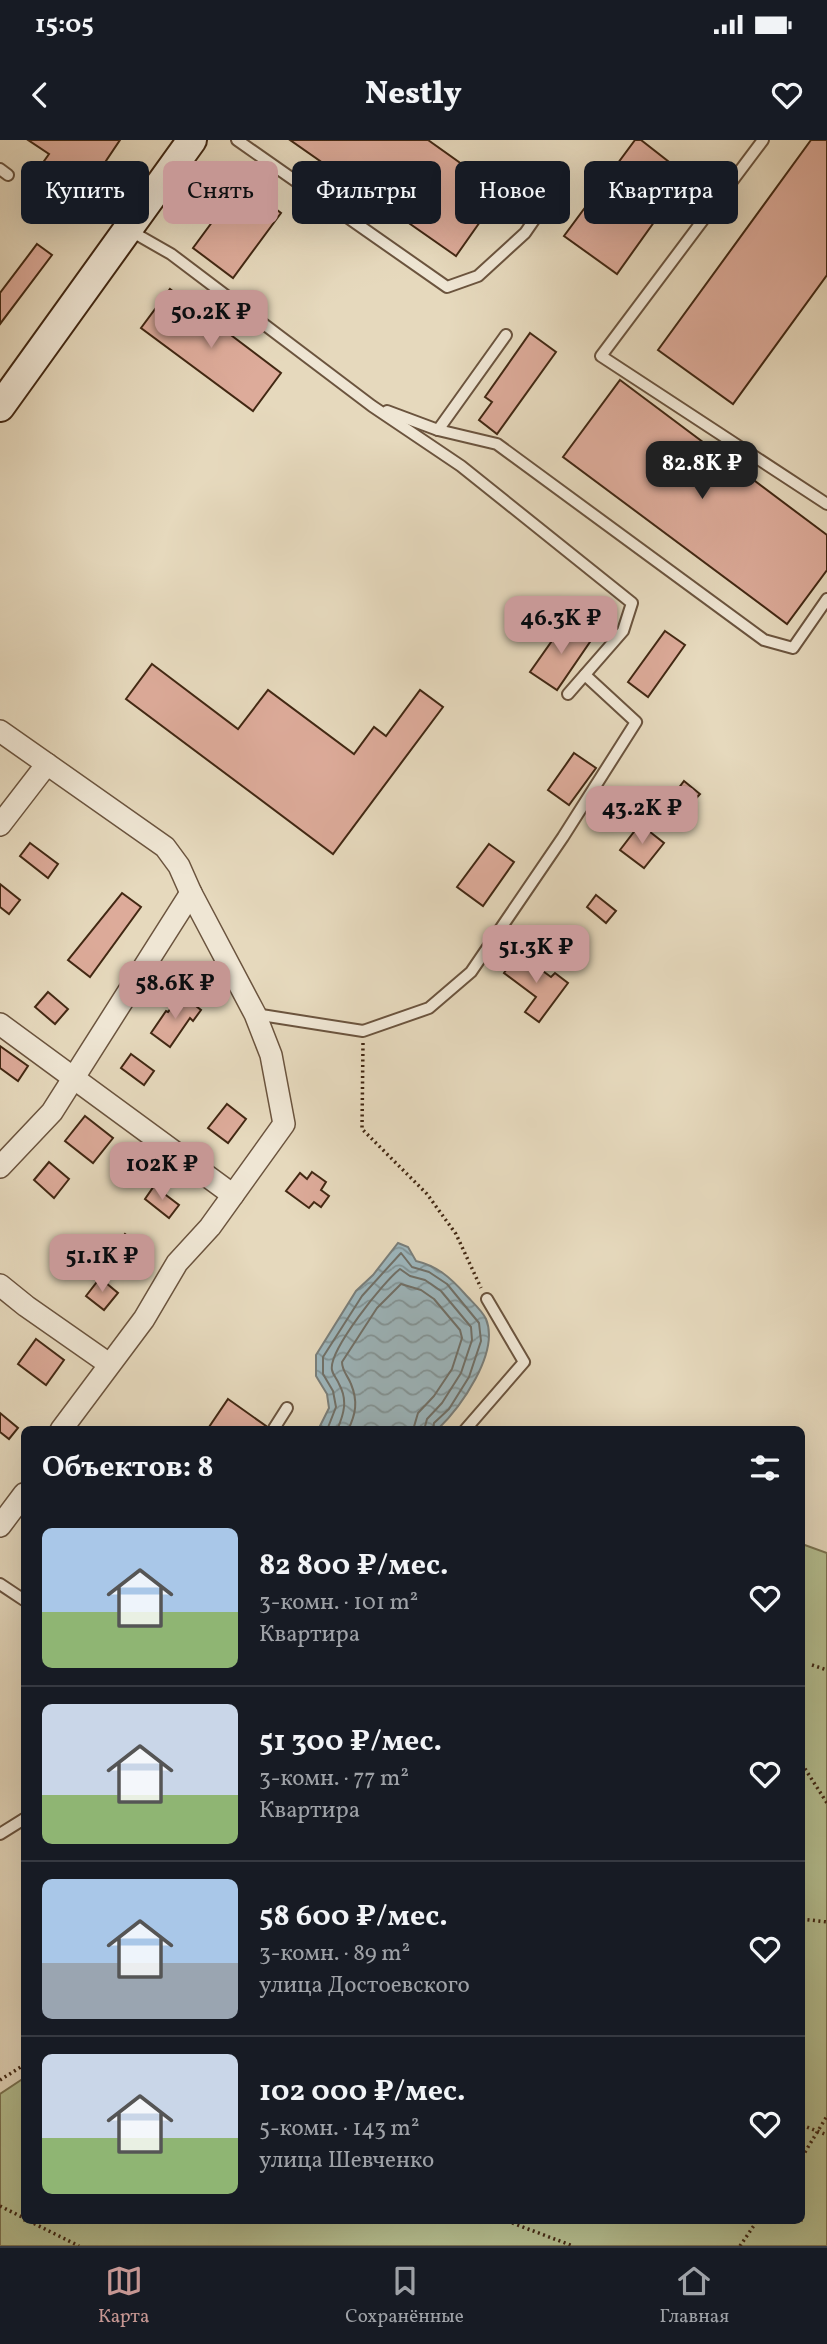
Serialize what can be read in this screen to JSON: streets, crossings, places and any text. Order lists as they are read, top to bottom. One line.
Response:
{"page":{"status":"15:05","header":"Nestly","chip":["Купить","Снять","Фильтры","Новое","Квартира"],"price":["50.2K ₽","82.8K ₽","46.3K ₽","43.2K ₽","51.3K ₽","58.6K ₽","102K ₽","51.1K ₽"],"heading":"Объектов: 8","list":[{"name":"82 800 ₽/мес.","note":"3-комн. · 101 m² · Квартира"},{"name":"51 300 ₽/мес.","note":"3-комн. · 77 m² · Квартира"},{"name":"58 600 ₽/мес.","note":"3-комн. · 89 m² · улица Достоевского"},{"name":"102 000 ₽/мес.","note":"5-комн. · 143 m² · улица Шевченко"}],"tabs":["Карта","Сохранённые","Главная"]}}
